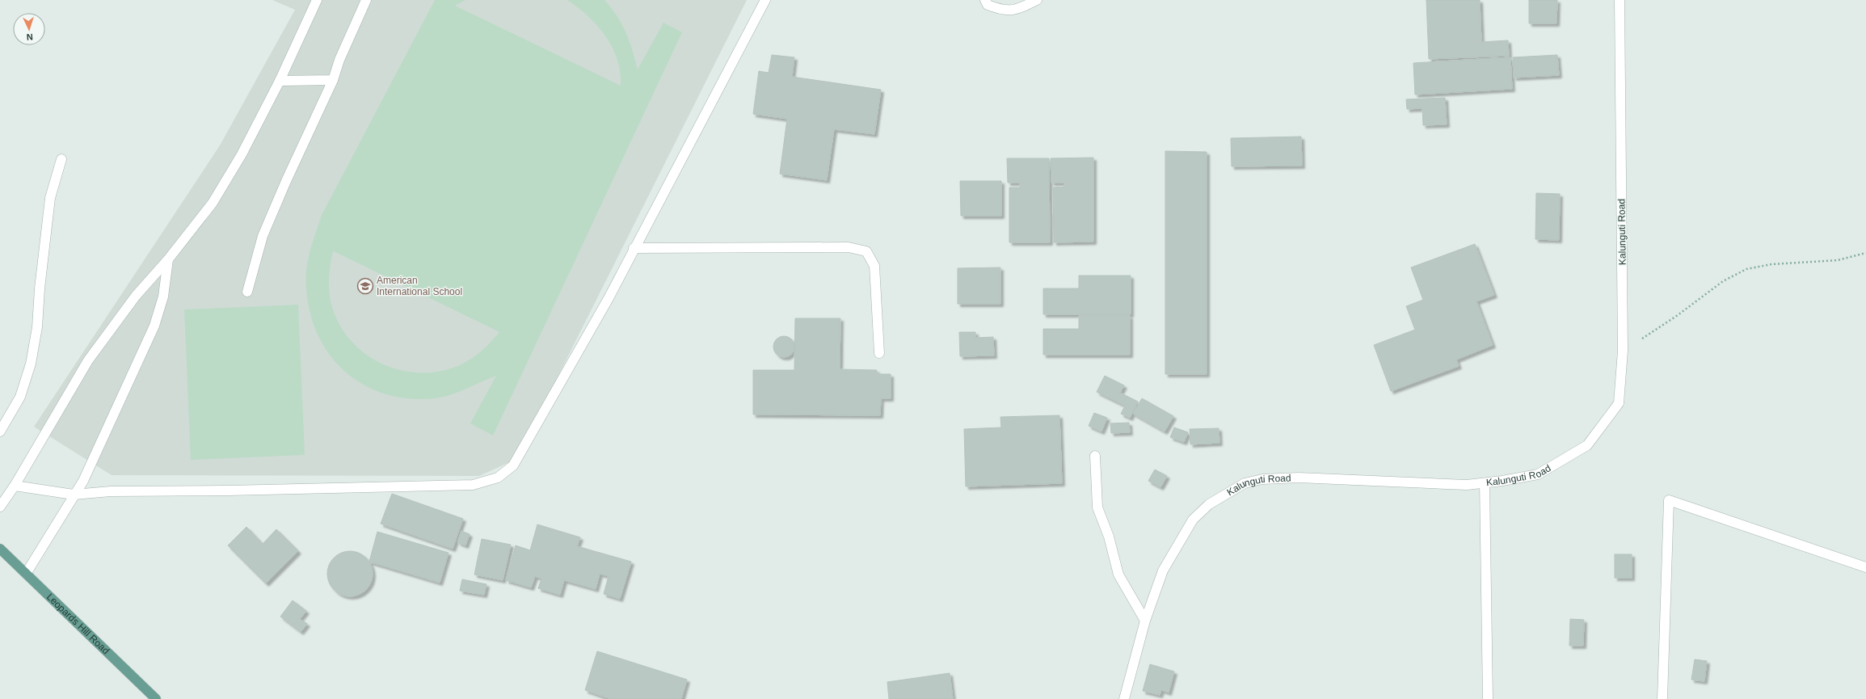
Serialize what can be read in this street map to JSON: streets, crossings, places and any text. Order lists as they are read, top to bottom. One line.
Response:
{"streets":{"main road":["Leopards Hill Road"],"street":["Kalunguti Road"]},"places":{"school or university":["American International School"]},"north":"bottom"}
